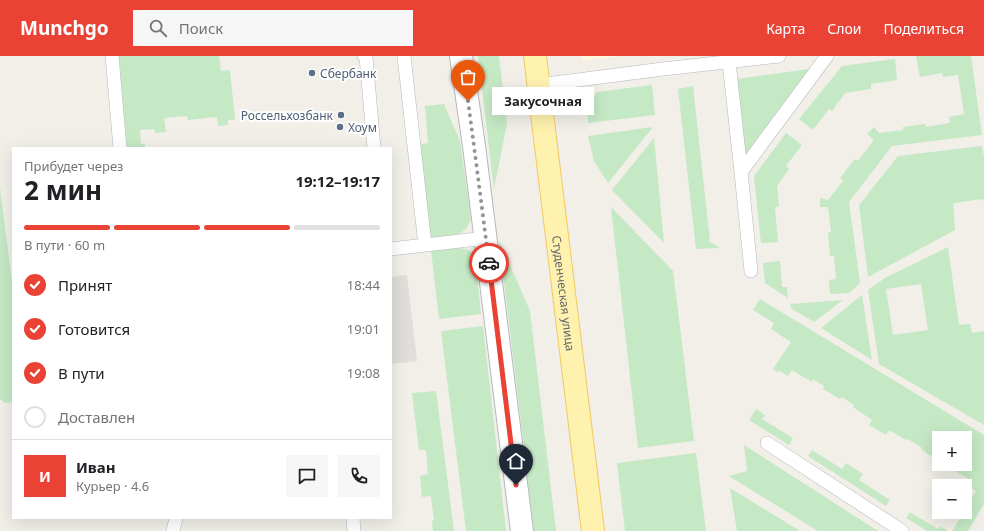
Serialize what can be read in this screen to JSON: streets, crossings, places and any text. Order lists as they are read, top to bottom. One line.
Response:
{"streets":{"main road":["Студенческая улица"]},"places":["Сбербанк","Закусочная","Россельхозбанк","Хоум"],"page":{"header":"Munchgo","search":"Поиск","nav":["Карта","Слои","Поделиться"],"bubble":"Закусочная","heading":["2 мин","Прибудет через","19:12–19:17"],"panel":["Иван","Курьер · 4.6"],"bar":"В пути · 60 m","list":[["Принят","18:44"],["Готовится","19:01"],["В пути","19:08"],"Доставлен"],"map_buttons":["+","−"],"round":"И"}}
